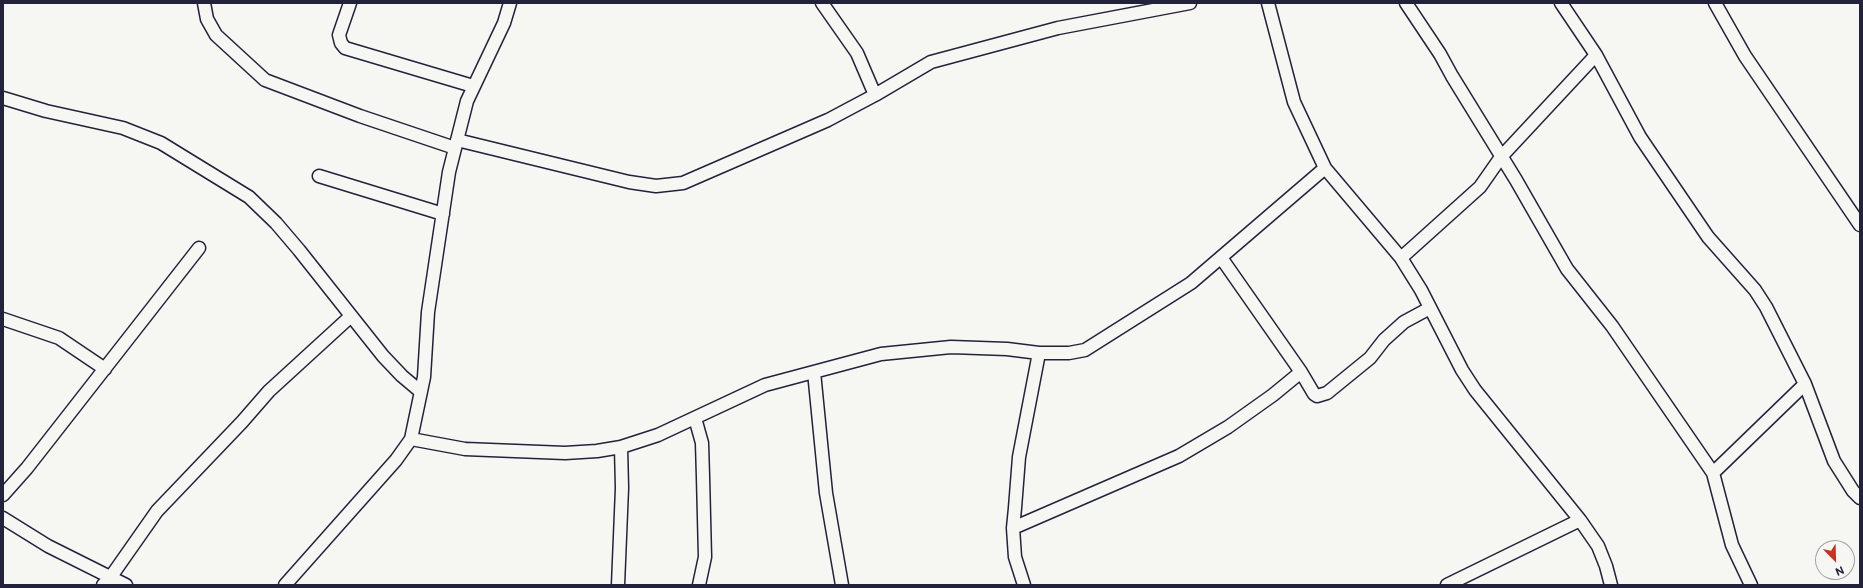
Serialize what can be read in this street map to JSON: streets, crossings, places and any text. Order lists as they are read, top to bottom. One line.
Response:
{"north":"bottom right"}
